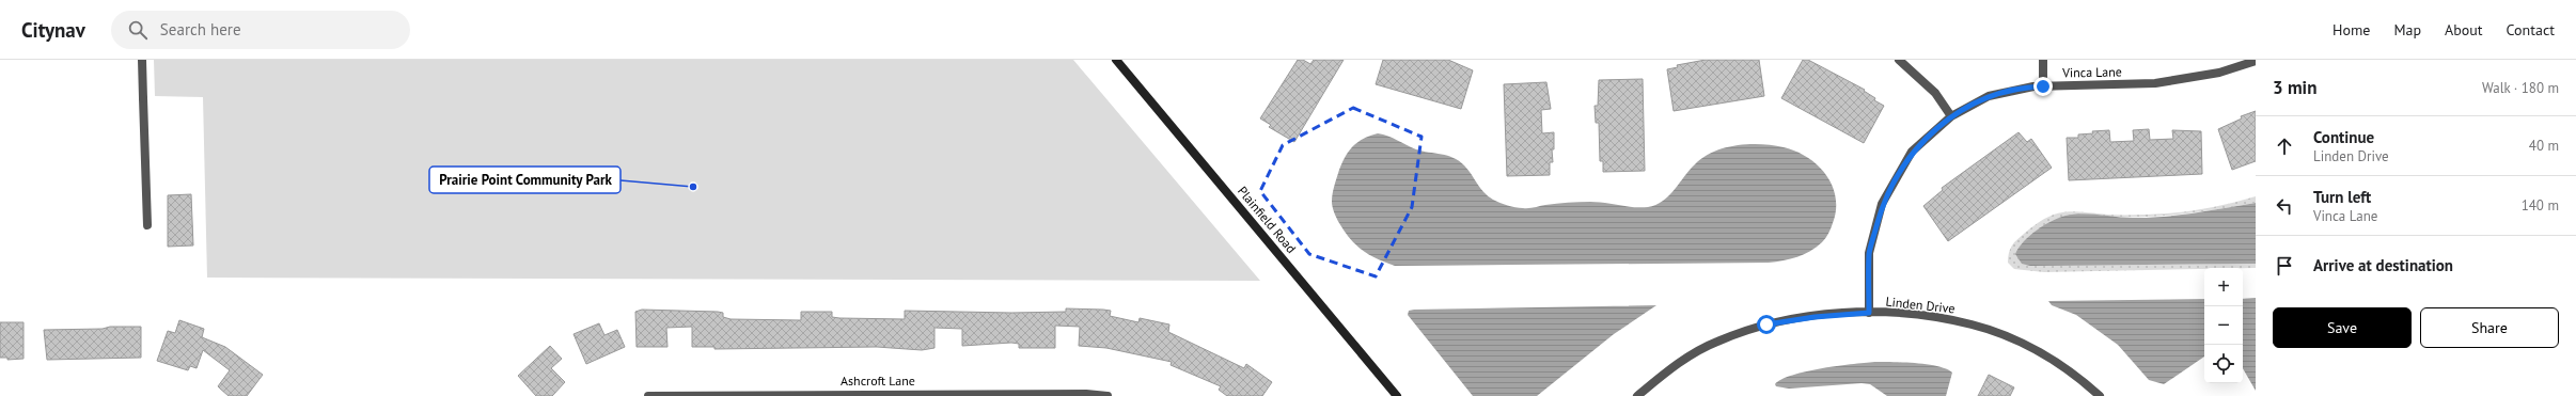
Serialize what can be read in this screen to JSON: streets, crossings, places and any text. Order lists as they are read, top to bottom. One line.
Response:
{"streets":{"main road":["Plainfield Road"],"street":["Vinca Lane","Linden Drive","Ashcroft Lane"]},"crossings":[["Vinca Lane","Linden Drive"]],"places":["Prairie Point Community Park"],"page":{"header":"Citynav","search":"Search here","nav":["Home","Map","About","Contact"],"heading":["3 min","Walk · 180 m"],"list":[["Continue","Linden Drive","40 m"],["Turn left","Vinca Lane","140 m"],"Arrive at destination"],"map_buttons":["+","−"],"buttons":["Save","Share"]}}
